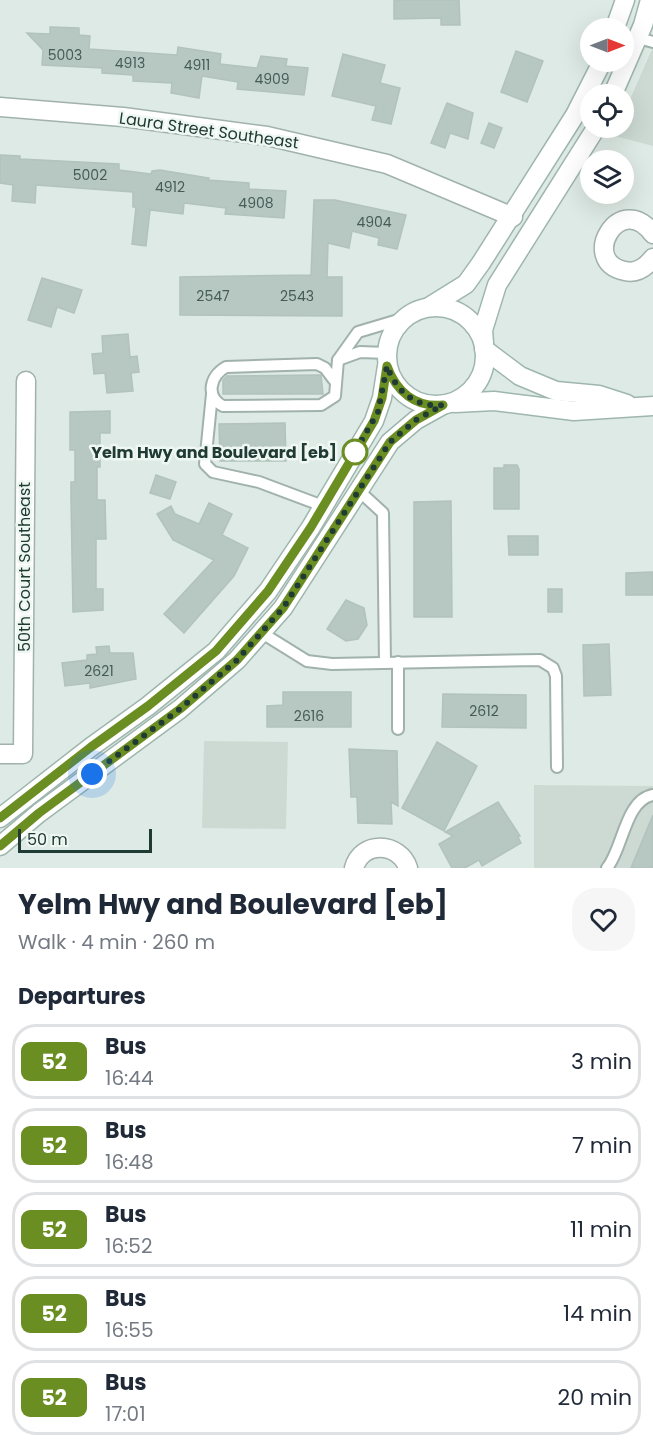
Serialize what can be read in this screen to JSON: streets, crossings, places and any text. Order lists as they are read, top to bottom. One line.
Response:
{"streets":{"main road":["Laura Street Southeast","50th Court Southeast"]},"places":["Yelm Hwy and Boulevard [eb]"],"lines":["bus line 52"],"house_numbers":["5003","4913","4911","4909","5002","4912","4908","4904","2547","2543","2621","2612","2616"],"scale_bar":"50 m","north":"right","page":{"scale":"50 m","heading":[["Yelm Hwy and Boulevard [eb]","Walk · 4 min · 260 m"],"Departures"],"list":[{"mark":"52","name":"Bus","note":"16:44","value":"3 min"},{"mark":"52","name":"Bus","note":"16:48","value":"7 min"},{"mark":"52","name":"Bus","note":"16:52","value":"11 min"},{"mark":"52","name":"Bus","note":"16:55","value":"14 min"},{"mark":"52","name":"Bus","note":"17:01","value":"20 min"}]}}
